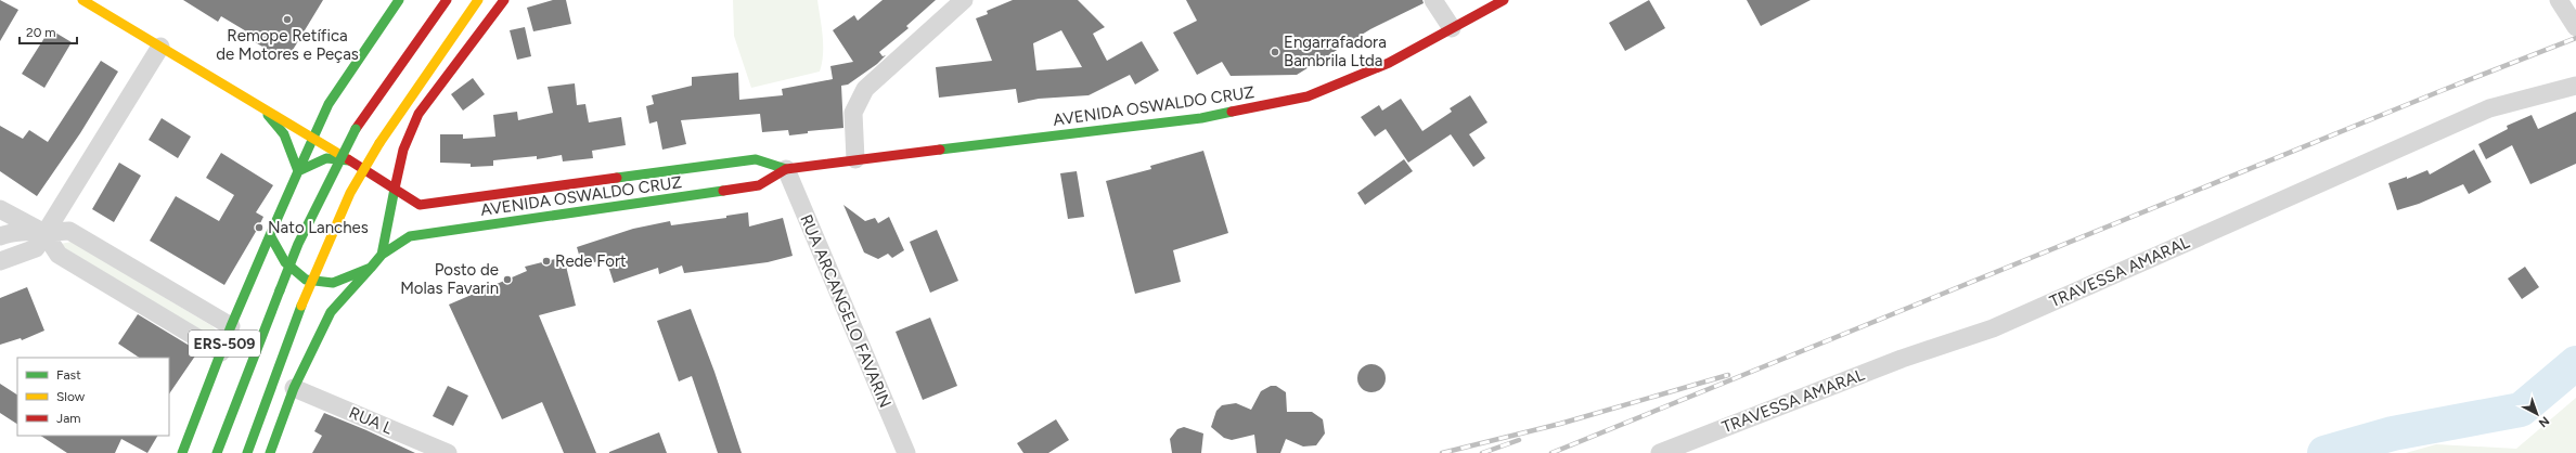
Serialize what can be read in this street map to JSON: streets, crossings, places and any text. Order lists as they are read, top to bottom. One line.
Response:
{"streets":{"main road":["AVENIDA OSWALDO CRUZ","ERS-509"],"street":["TRAVESSA AMARAL","RUA ARCANGELO FAVARIN","RUA L"]},"crossings":[["AVENIDA OSWALDO CRUZ","RUA ARCANGELO FAVARIN"],["AVENIDA OSWALDO CRUZ","ERS-509"]],"places":["Remope Retífica de Motores e Peças","Engarrafadora Bambrila Ltda","Nato Lanches","Rede Fort","Posto de Molas Favarin"],"legend":["Fast","Slow","Jam"],"scale_bar":"20 m","north":"bottom right"}
